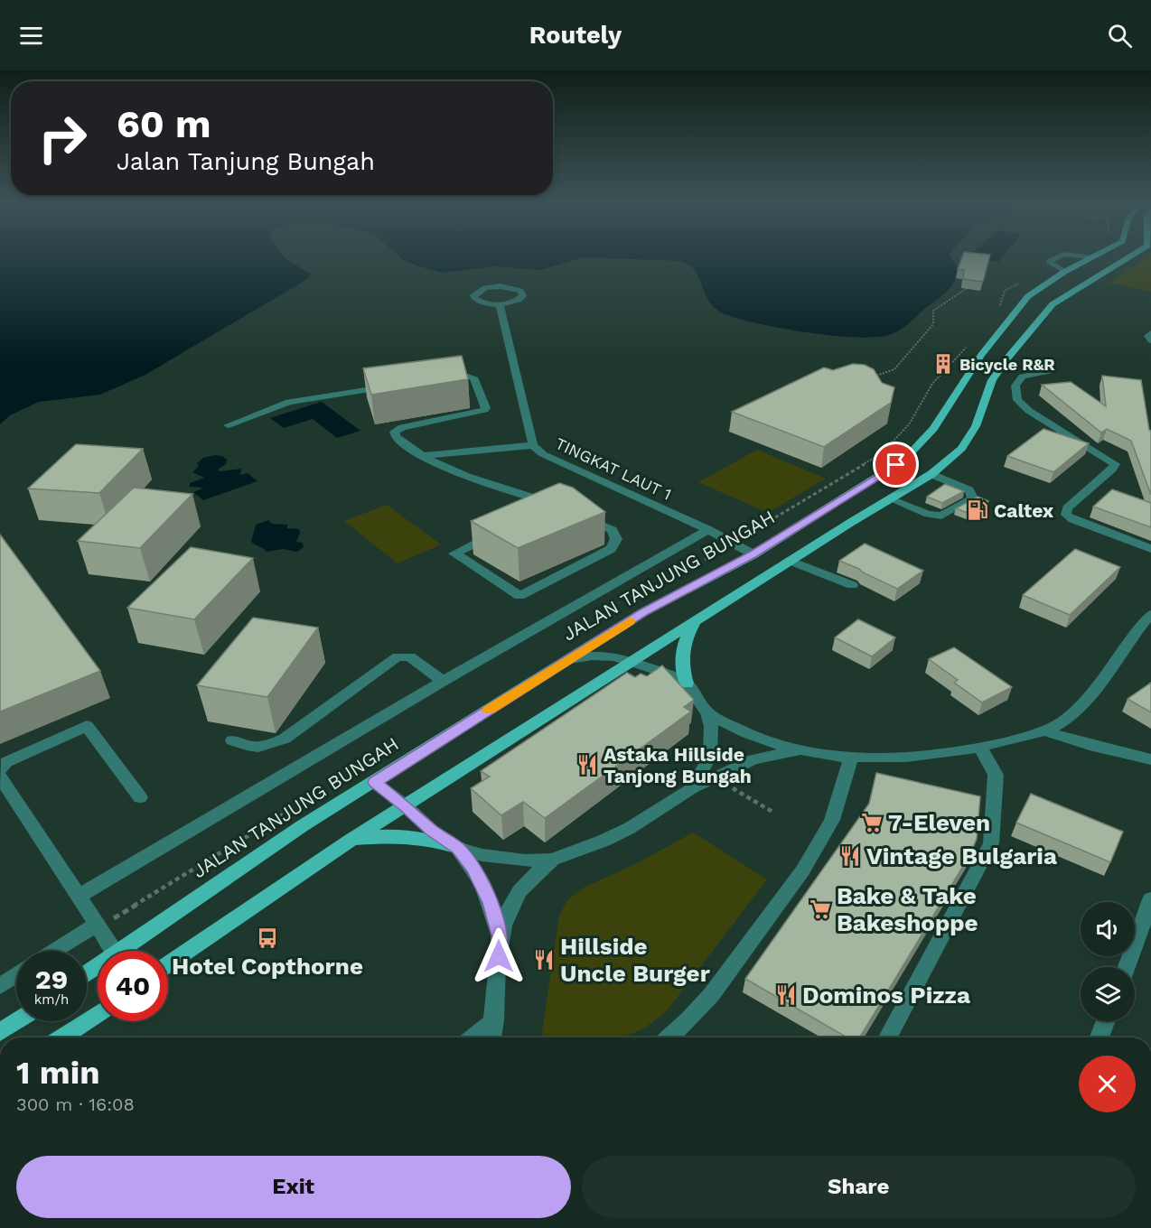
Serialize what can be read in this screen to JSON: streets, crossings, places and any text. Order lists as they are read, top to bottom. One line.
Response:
{"streets":{"main road":["JALAN TANJUNG BUNGAH"],"street":["TINGKAT LAUT 1"]},"crossings":[["TINGKAT LAUT 1","JALAN TANJUNG BUNGAH"]],"places":{"building":["Bicycle R&R"],"fuel station":["Caltex"],"restaurant":["Astaka Hillside Tanjong Bungah","Vintage Bulgaria","Hillside Uncle Burger","Dominos Pizza"],"supermarket":["7-Eleven","Bake & Take Bakeshoppe"],"bus stop":["Hotel Copthorne"]},"page":{"header":"Routely","turn":["60 m","Jalan Tanjung Bungah"],"speed":"29 km/h","limit":"40","heading":["1 min","300 m · 16:08"],"buttons":["Exit","Share"]}}
